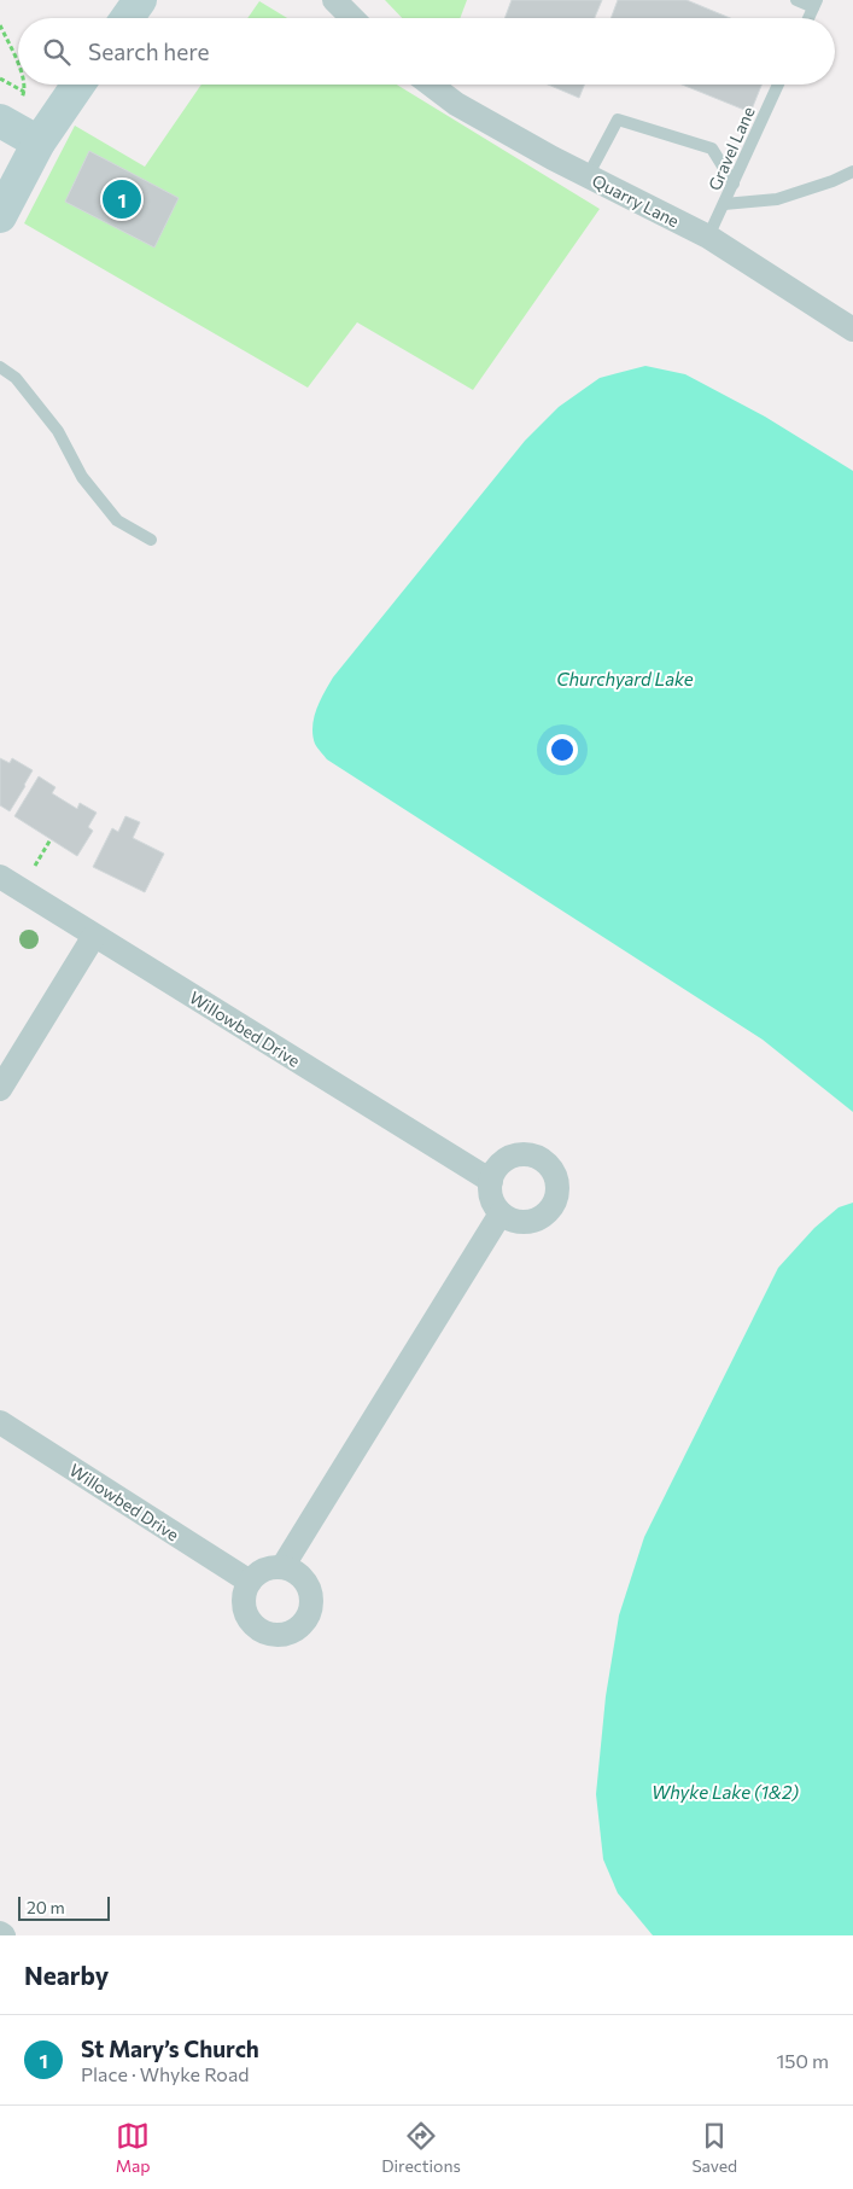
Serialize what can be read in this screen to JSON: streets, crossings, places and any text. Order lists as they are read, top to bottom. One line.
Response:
{"streets":{"street":["Quarry Lane","Willowbed Drive"],"lane":["Gravel Lane"]},"crossings":[["Gravel Lane","Quarry Lane"]],"water":["Churchyard Lake","Whyke Lake (1&2)"],"scale_bar":"20 m","page":{"search":"Search here","pins":"1","scale":"20 m","heading":"Nearby","list":[{"mark":"1","name":"St Mary’s Church","note":"Place · Whyke Road","value":"150 m"}],"nav":["Map","Directions","Saved"]}}
